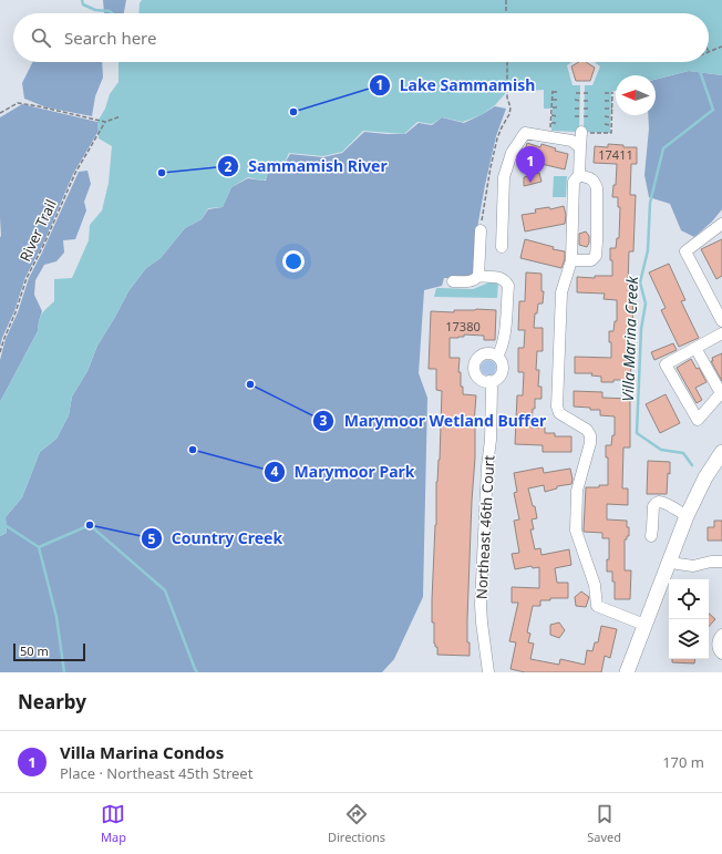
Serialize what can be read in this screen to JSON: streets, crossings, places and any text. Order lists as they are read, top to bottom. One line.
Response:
{"streets":{"street":["Northeast 46th Court"],"path":["River Trail"]},"water":["Villa Marina Creek"],"places":["Lake Sammamish","Sammamish River","Marymoor Wetland Buffer","Marymoor Park","Country Creek"],"house_numbers":["17411","17380"],"scale_bar":"50 m","north":"left","page":{"search":"Search here","pins":"1","scale":"50 m","heading":"Nearby","list":[{"mark":"1","name":"Villa Marina Condos","note":"Place · Northeast 45th Street","value":"170 m"}],"nav":["Map","Directions","Saved"]}}
